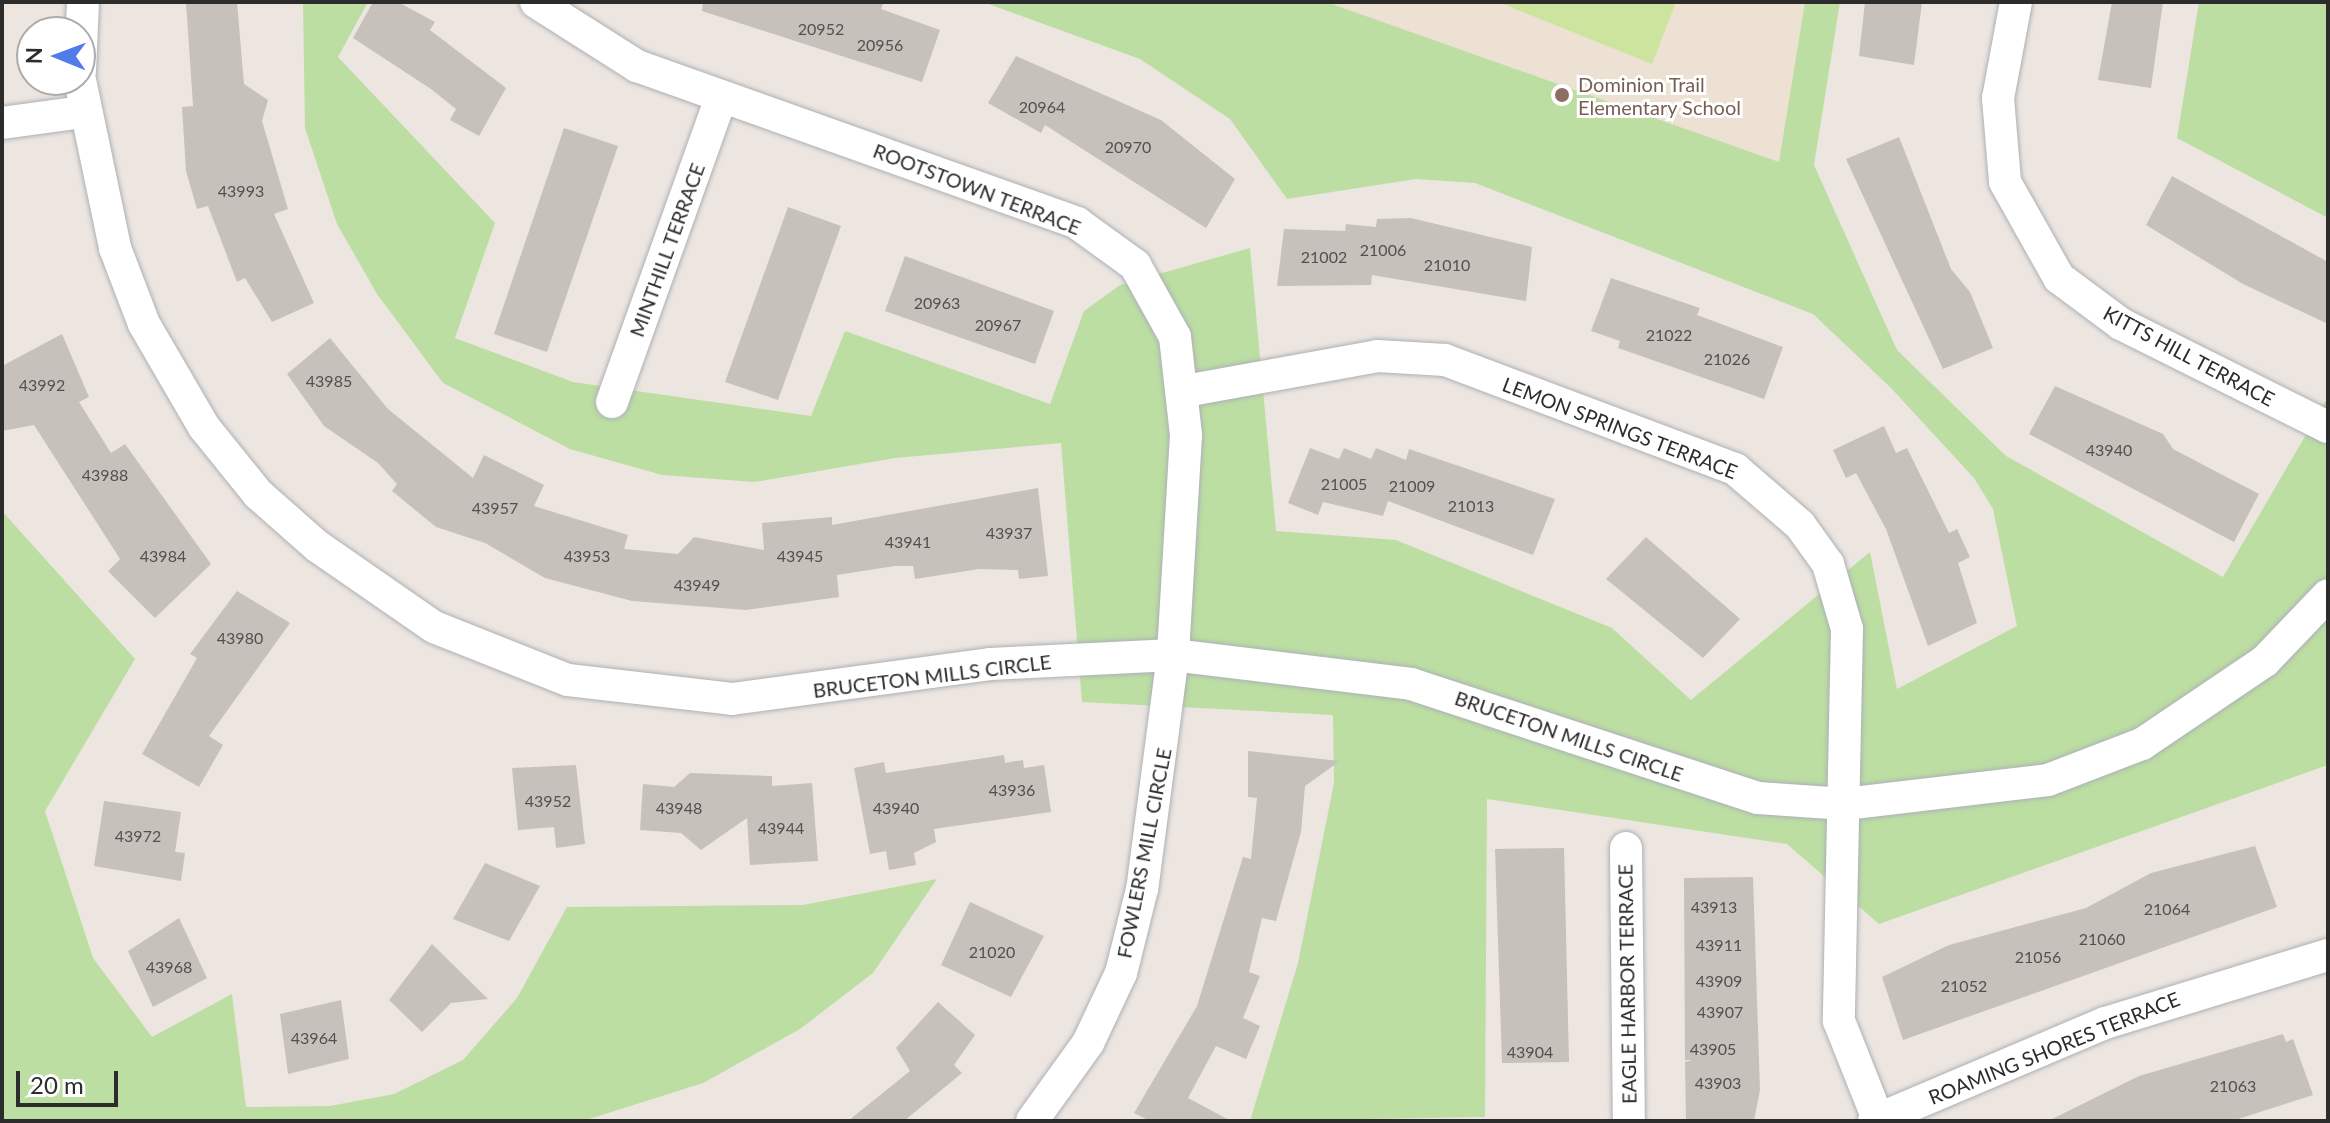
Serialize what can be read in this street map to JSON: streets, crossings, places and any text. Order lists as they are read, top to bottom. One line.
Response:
{"streets":{"street":["ROOTSTOWN TERRACE","MINTHILL TERRACE","KITTS HILL TERRACE","LEMON SPRINGS TERRACE","BRUCETON MILLS CIRCLE","FOWLERS MILL CIRCLE","EAGLE HARBOR TERRACE","ROAMING SHORES TERRACE"]},"crossings":[["ROOTSTOWN TERRACE","MINTHILL TERRACE"],["ROOTSTOWN TERRACE","LEMON SPRINGS TERRACE"],["ROOTSTOWN TERRACE","BRUCETON MILLS CIRCLE"],["ROOTSTOWN TERRACE","FOWLERS MILL CIRCLE"],["LEMON SPRINGS TERRACE","BRUCETON MILLS CIRCLE"],["LEMON SPRINGS TERRACE","ROAMING SHORES TERRACE"],["BRUCETON MILLS CIRCLE","FOWLERS MILL CIRCLE"]],"places":["Dominion Trail Elementary School"],"house_numbers":["20952","20956","20964","20970","43993","21006","21002","21010","20963","20967","21022","21026","43985","43992","43940","43988","21005","21009","21013","43957","43937","43941","43984","43953","43945","43949","43980","43936","43952","43948","43940","43944","43972","43913","21064","21060","43911","21020","21056","43968","43909","21052","43907","43964","43905","43904","43903","21063"],"scale_bar":"20 m","north":"left"}
